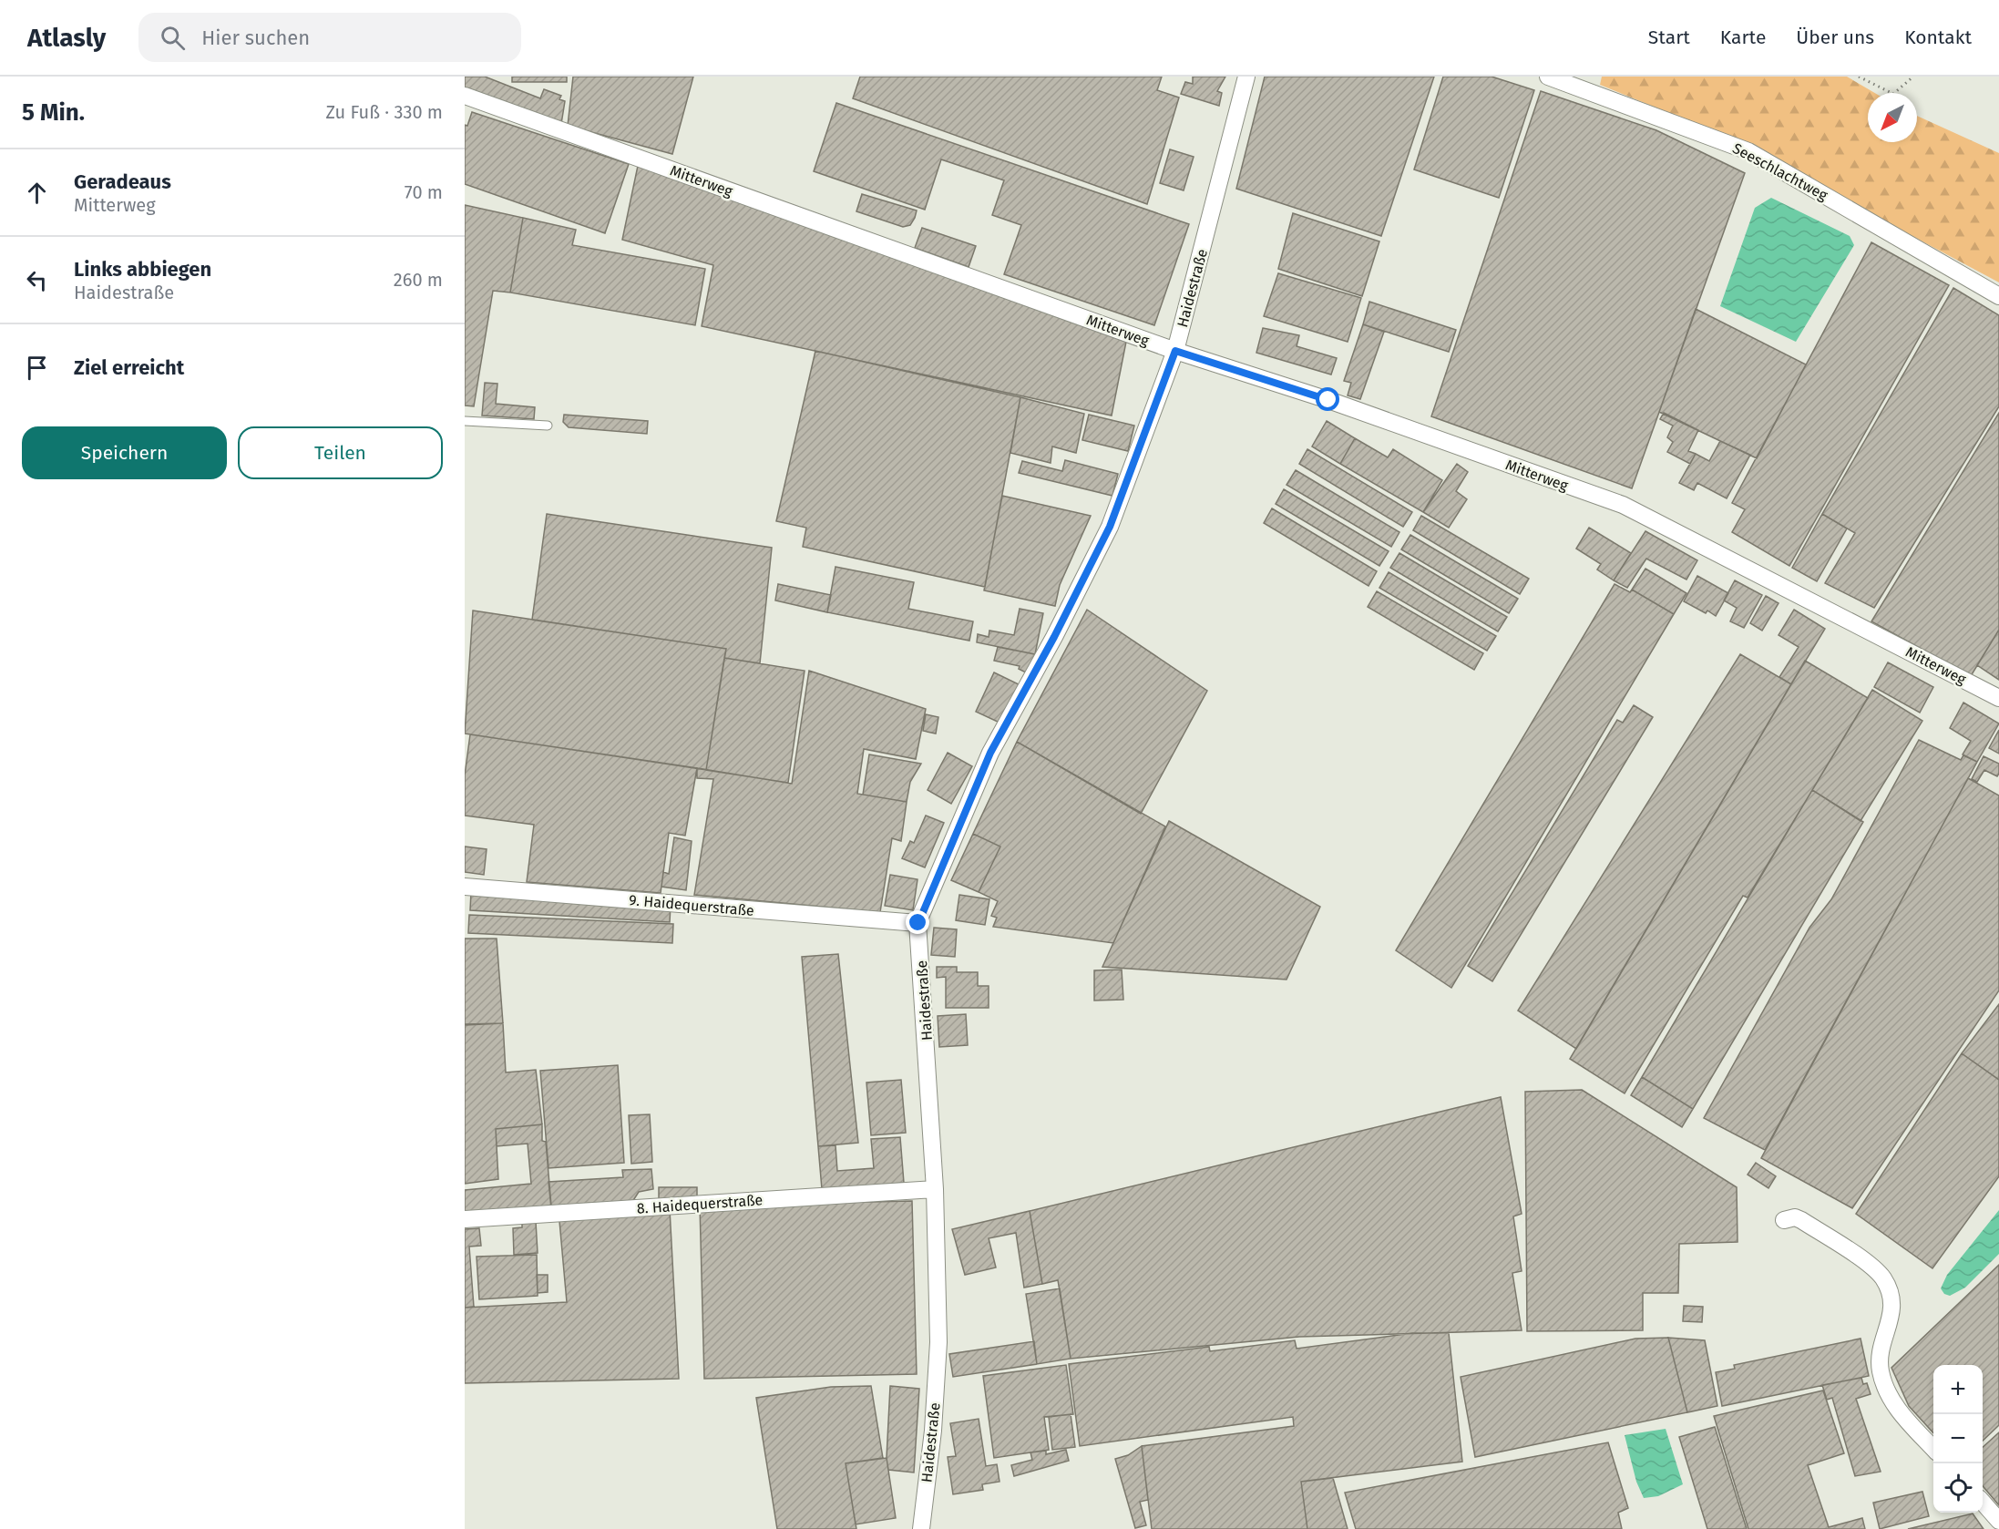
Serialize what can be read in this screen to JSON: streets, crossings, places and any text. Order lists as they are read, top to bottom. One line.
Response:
{"streets":{"street":["Seeschlachtweg","Mitterweg","Haidestraße","9. Haidequerstraße","8. Haidequerstraße"]},"crossings":[["Mitterweg","Haidestraße"],["Haidestraße","9. Haidequerstraße"],["Haidestraße","8. Haidequerstraße"]],"north":"bottom left","page":{"header":"Atlasly","search":"Hier suchen","nav":["Start","Karte","Über uns","Kontakt"],"heading":["5 Min.","Zu Fuß · 330 m"],"list":[["Geradeaus","Mitterweg","70 m"],["Links abbiegen","Haidestraße","260 m"],"Ziel erreicht"],"buttons":["Speichern","Teilen"],"map_buttons":["+","−"]}}
